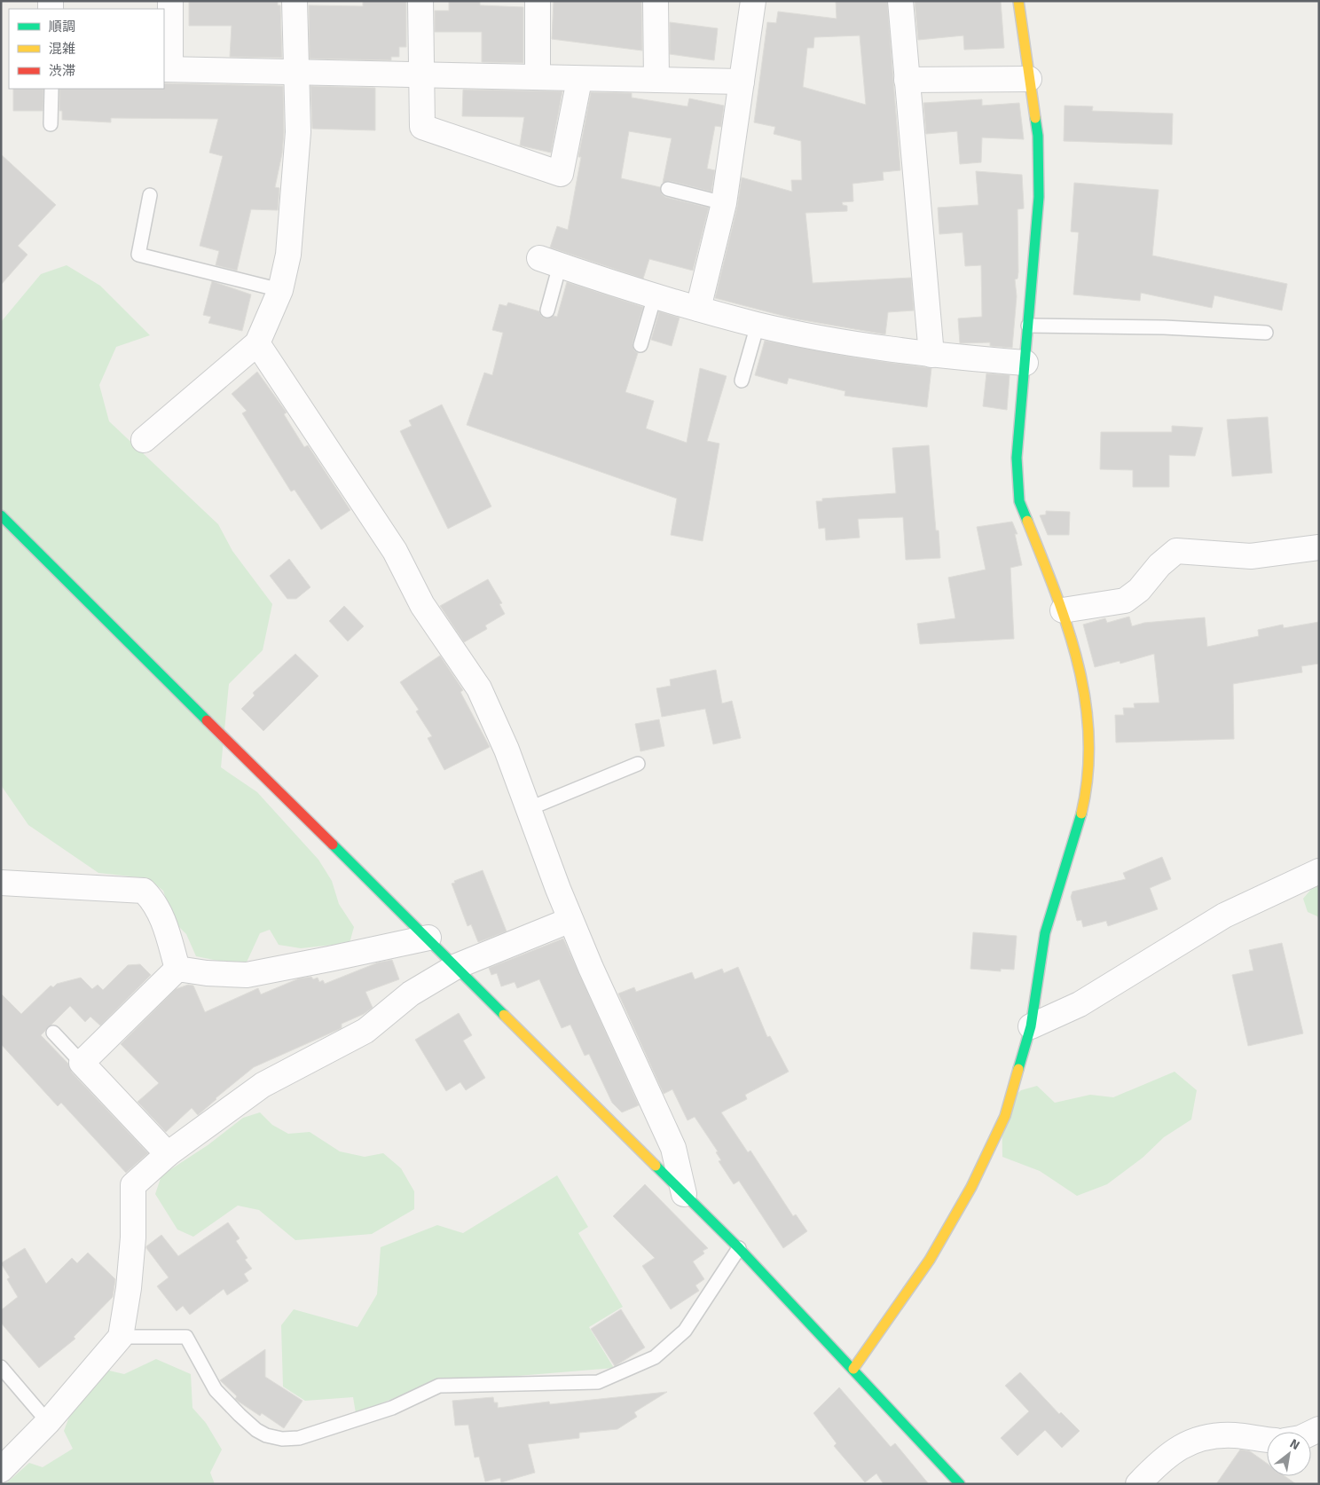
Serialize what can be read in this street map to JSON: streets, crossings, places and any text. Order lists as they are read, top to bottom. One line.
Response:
{"legend":["順調","混雑","渋滞"],"north":"top right"}
